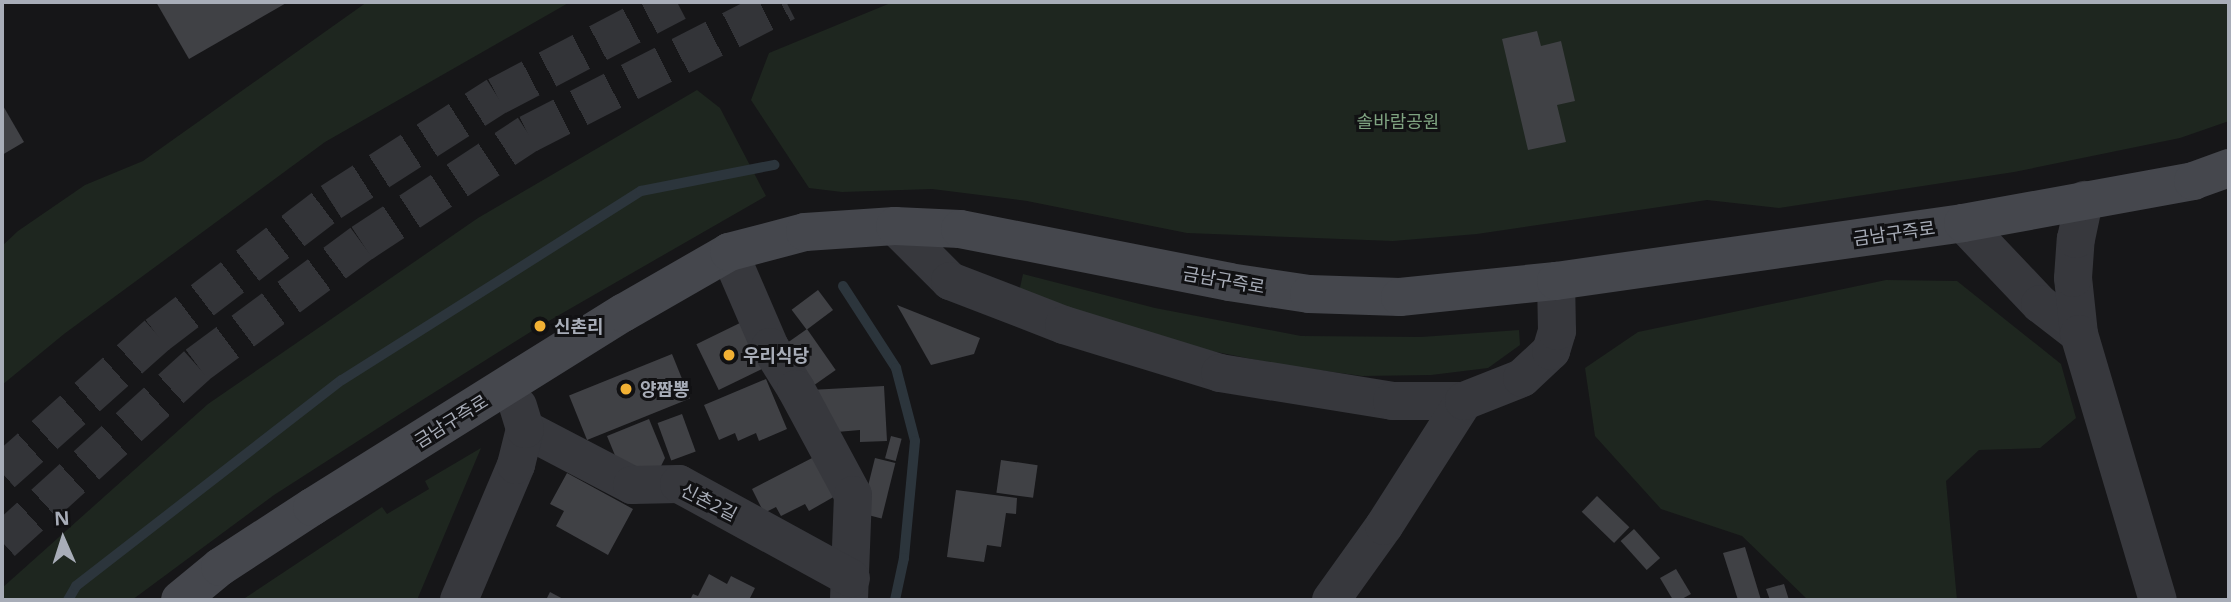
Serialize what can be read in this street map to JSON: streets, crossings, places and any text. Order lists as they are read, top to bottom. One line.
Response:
{"streets":{"main road":["금남구즉로"],"street":["신촌2길"]},"parks":["솔바람공원"],"places":["신촌리","우리식당","양짬뽕"],"north":"top"}
